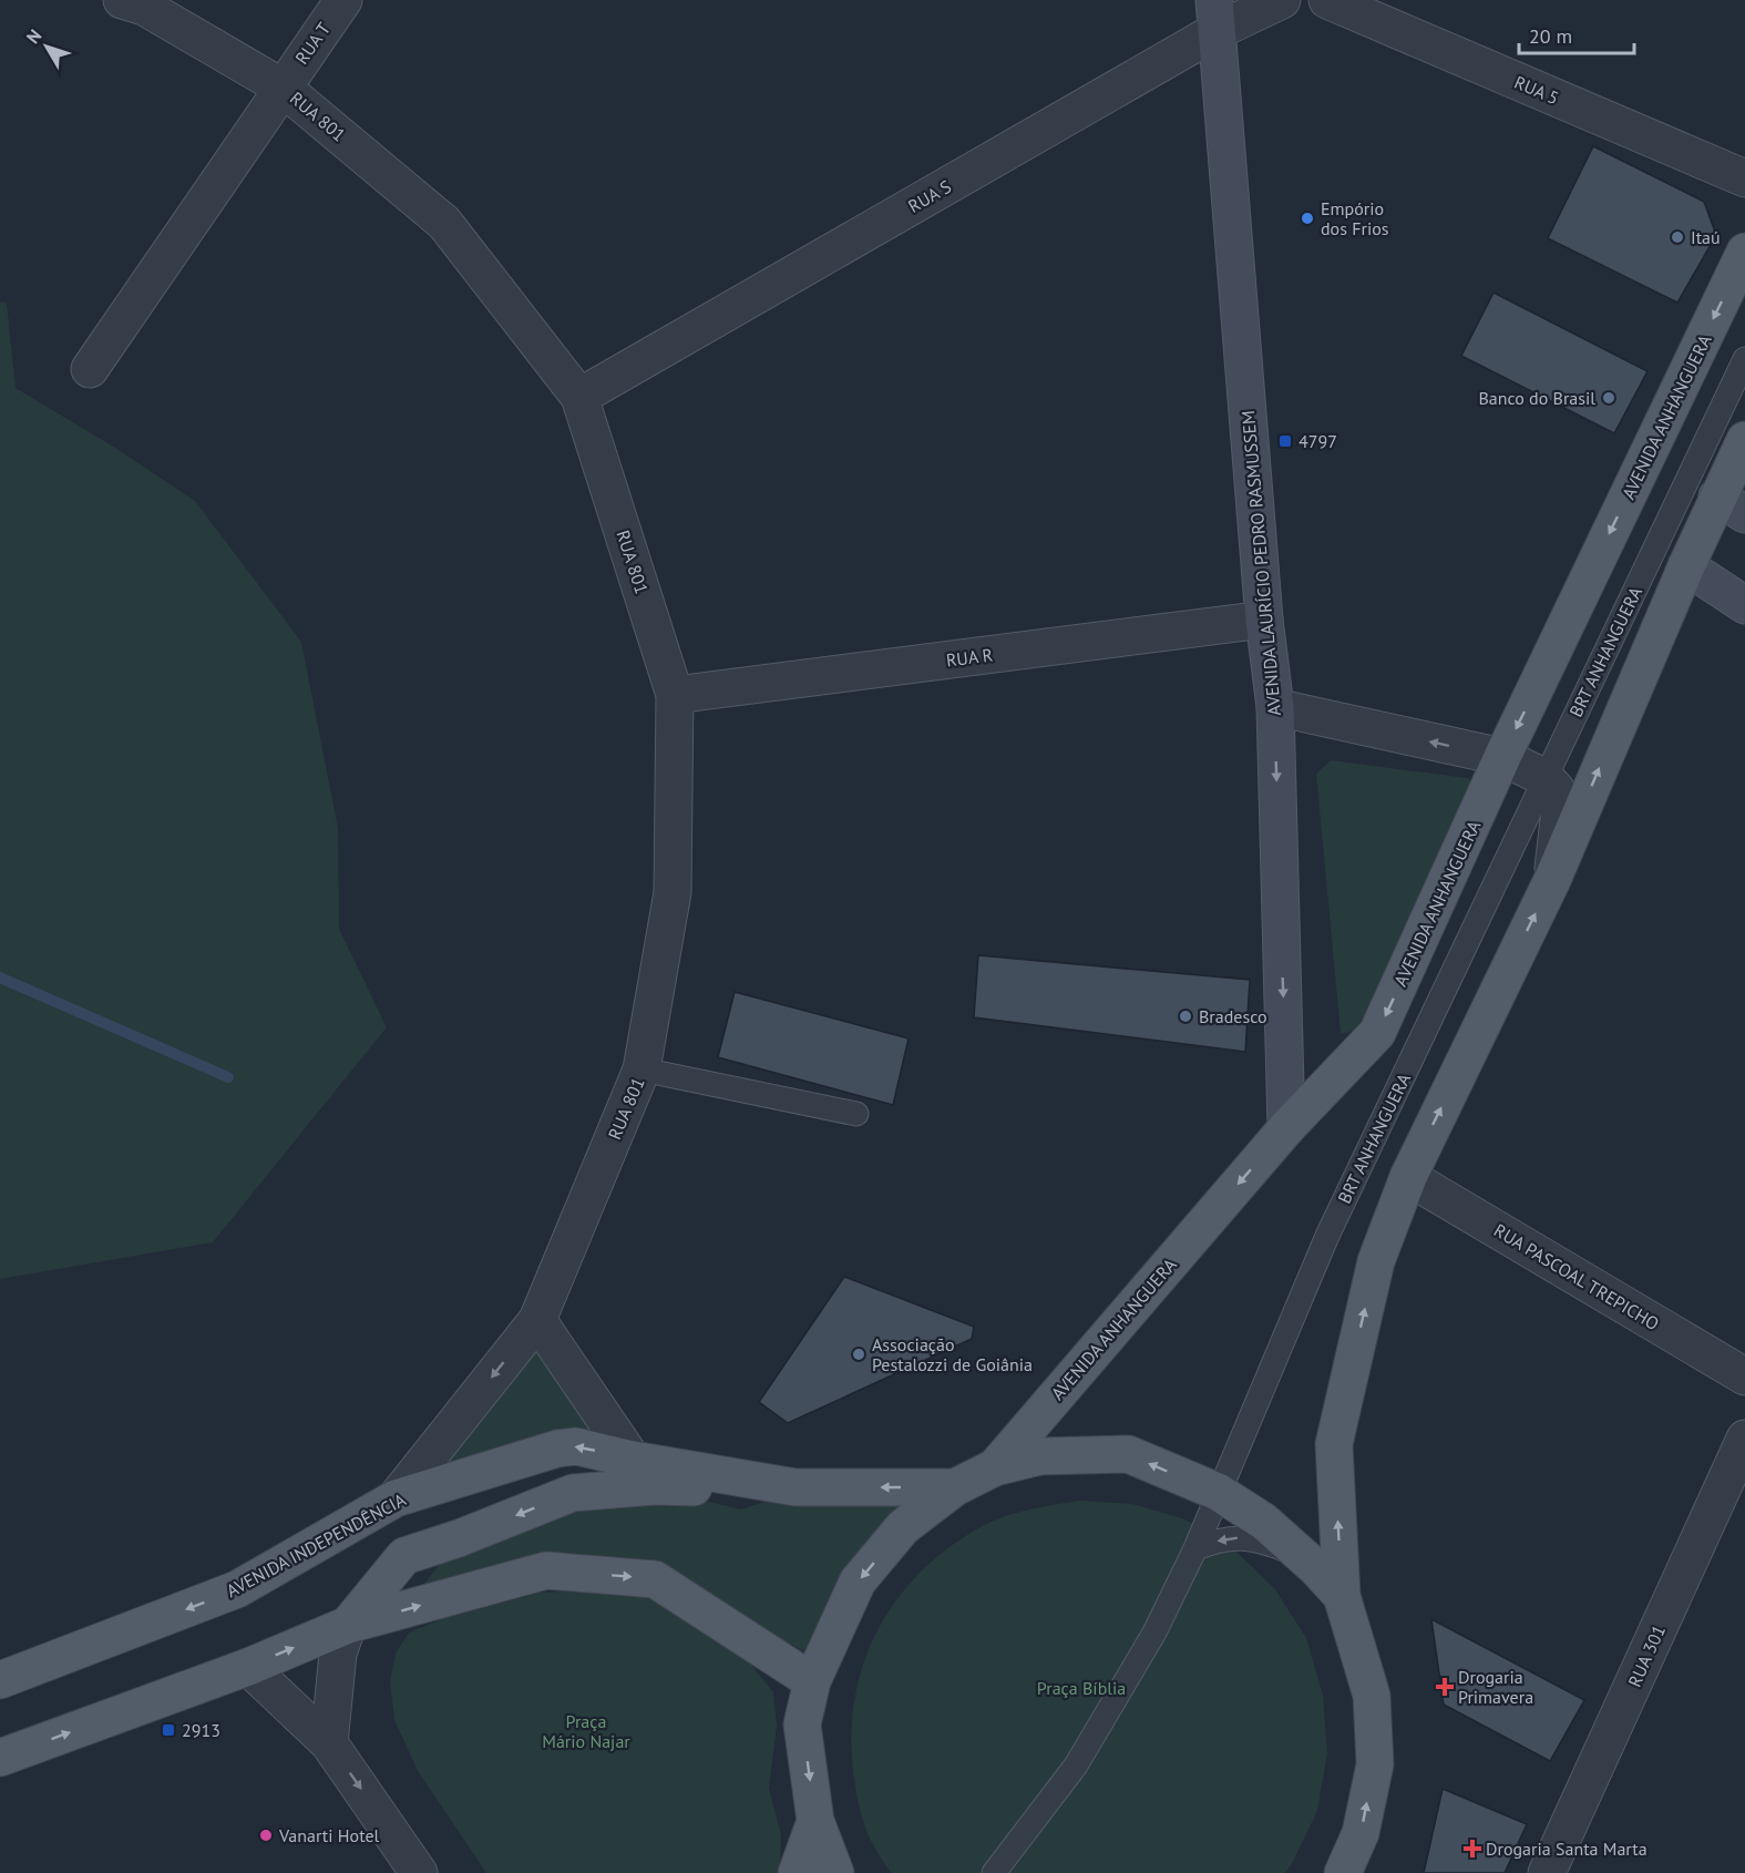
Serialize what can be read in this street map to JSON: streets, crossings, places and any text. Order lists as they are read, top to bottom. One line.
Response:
{"streets":{"main road":["AVENIDA ANHANGUERA","AVENIDA INDEPENDÊNCIA"],"street":["RUA T","RUA 5","RUA 801","RUA S","AVENIDA LAURÍCIO PEDRO RASMUSSEM","RUA R","RUA PASCOAL TREPICHO","RUA 301"],"lane":["BRT ANHANGUERA"]},"crossings":[["RUA T","RUA 801"],["RUA 801","RUA S"],["RUA 801","RUA R"],["RUA 801","AVENIDA INDEPENDÊNCIA"],["RUA S","AVENIDA LAURÍCIO PEDRO RASMUSSEM"],["AVENIDA ANHANGUERA","AVENIDA LAURÍCIO PEDRO RASMUSSEM"],["AVENIDA LAURÍCIO PEDRO RASMUSSEM","RUA R"]],"one_way":["AVENIDA LAURÍCIO PEDRO RASMUSSEM"],"parks":["Praça Bíblia","Praça Mário Najar"],"places":{"other":["Empório dos Frios","Itaú","Banco do Brasil","Bradesco","Associação Pestalozzi de Goiânia","Vanarti Hotel"],"transit":["4797","2913"],"health":["Drogaria Primavera","Drogaria Santa Marta"]},"scale_bar":"20 m","north":"top left"}
